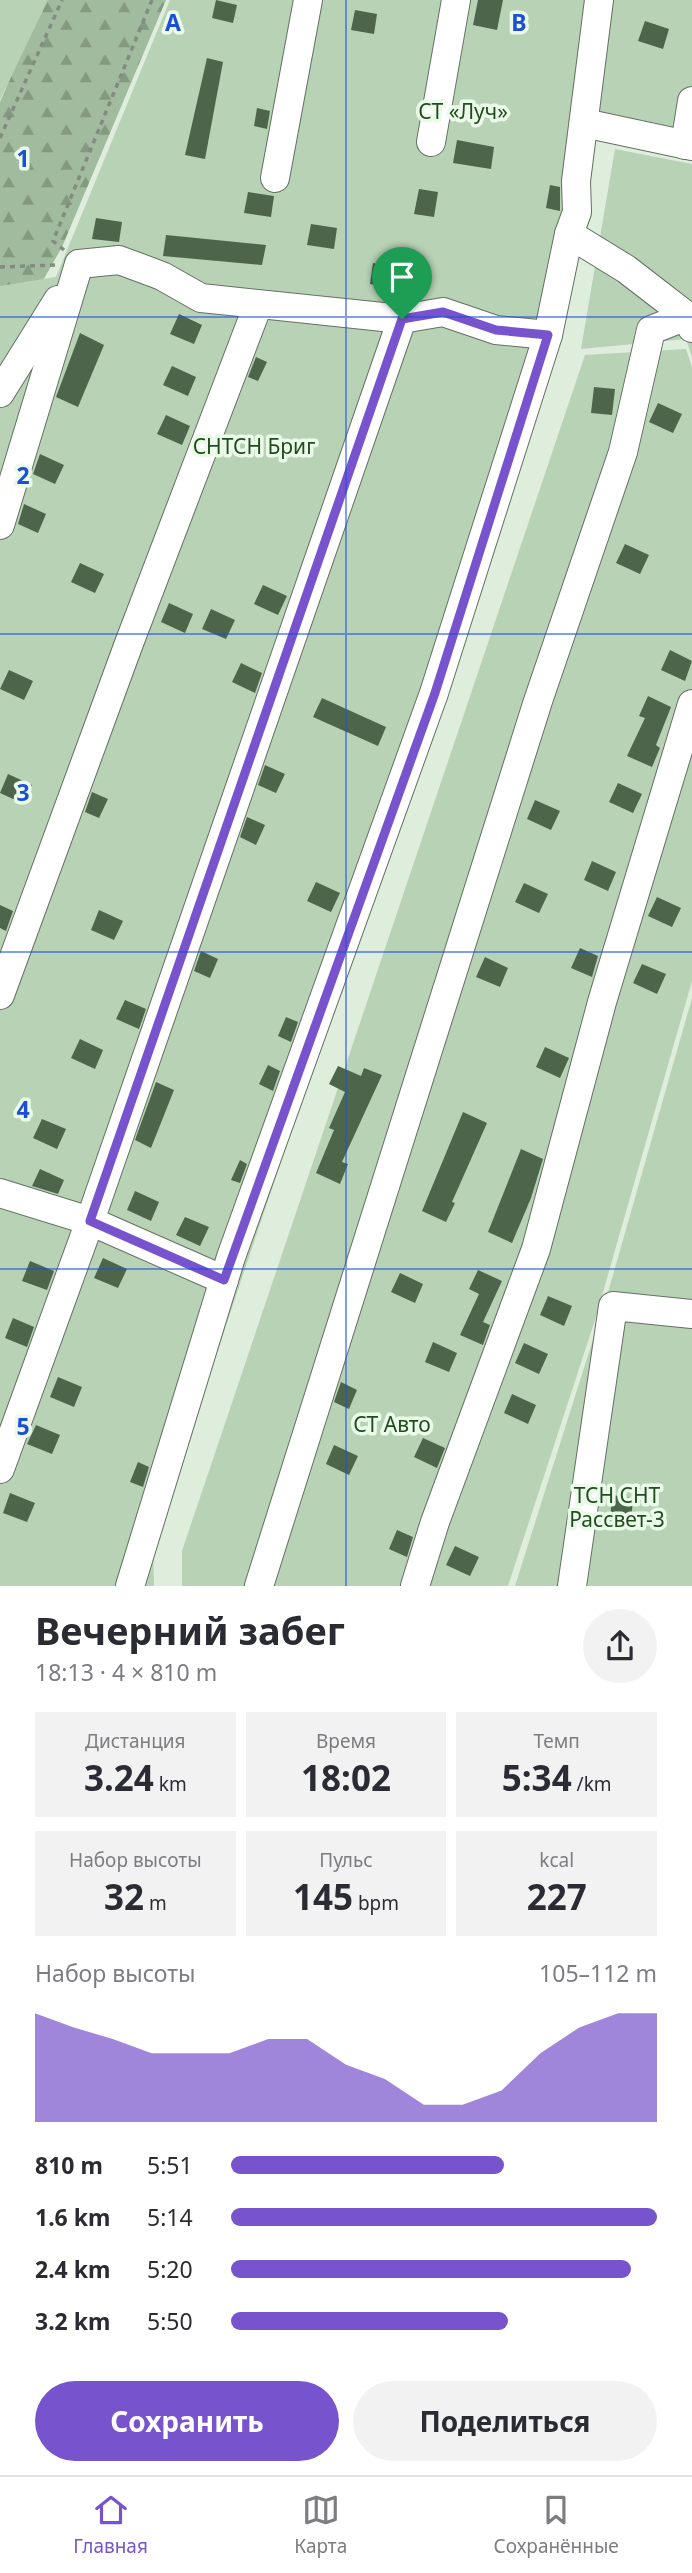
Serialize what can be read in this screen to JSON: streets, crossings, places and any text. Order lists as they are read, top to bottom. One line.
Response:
{"parks":["СТ «Луч»","СНТСН Бриг","СТ Авто","ТСН СНТ Рассвет-3"],"page":{"heading":["Вечерний забег","18:13 · 4 × 810 m"],"stats":[["Дистанция","3.24 km"],["Время","18:02"],["Темп","5:34 /km"],["Набор высоты","32 m"],["Пульс","145 bpm"],["kcal","227"]],"chart":["Набор высоты","105–112 m"],"list":[{"name":"810 m","note":"5:51"},{"name":"1.6 km","note":"5:14"},{"name":"2.4 km","note":"5:20"},{"name":"3.2 km","note":"5:50"}],"buttons":["Сохранить","Поделиться"],"tabs":["Главная","Карта","Сохранённые"]},"grid":{"columns":["A","B"],"rows":["1","2","3","4","5"]}}
